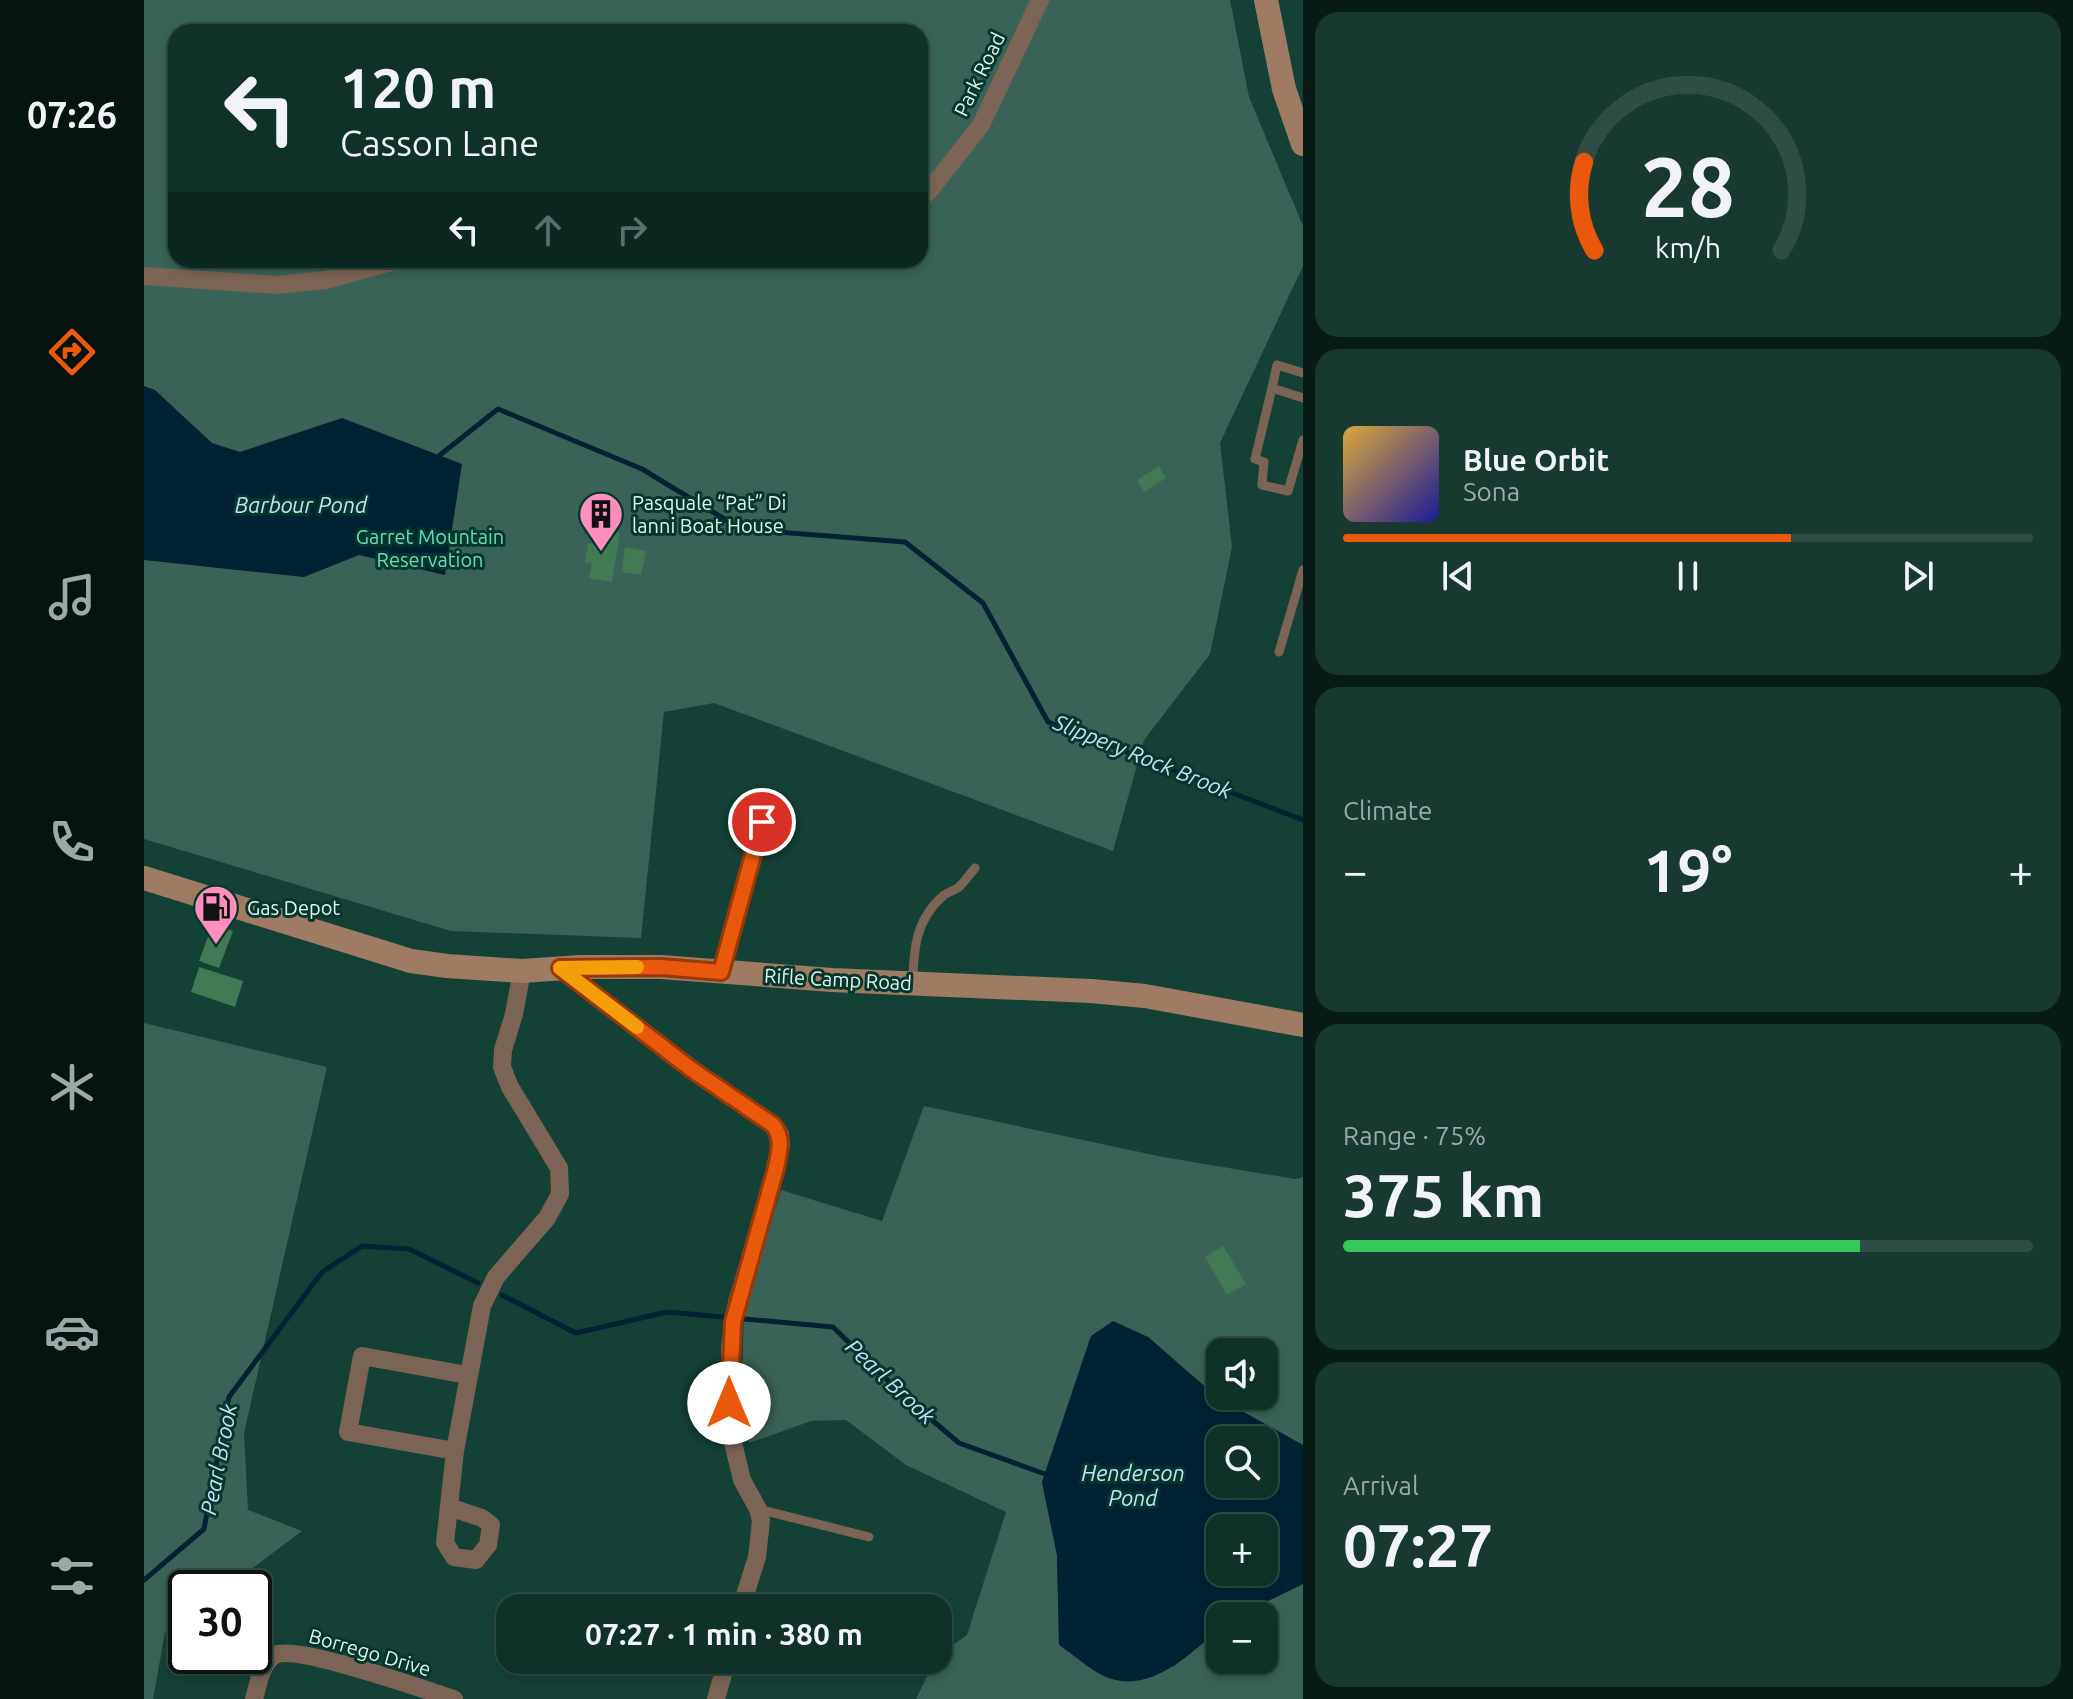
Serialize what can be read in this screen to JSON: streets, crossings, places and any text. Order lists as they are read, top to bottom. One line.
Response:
{"streets":{"street":["Park Road","Rifle Camp Road","Borrego Drive"]},"water":["Barbour Pond","Slippery Rock Brook","Pearl Brook","Henderson Pond"],"parks":["Garret Mountain Reservation"],"places":{"building":["Pasquale “Pat” Di lanni Boat House"],"fuel station":["Gas Depot"]},"page":{"tabs":"07:26","turn":["120 m","Casson Lane"],"song":["Blue Orbit","Sona"],"tile":["Climate",["Range · 75%","375 km"],["Arrival","07:27"]],"heat":["−","19°","+"],"map_buttons":["+","−"],"limit":"30","trip":"07:27 · 1 min · 380 m","gauge":["28","km/h"]}}
